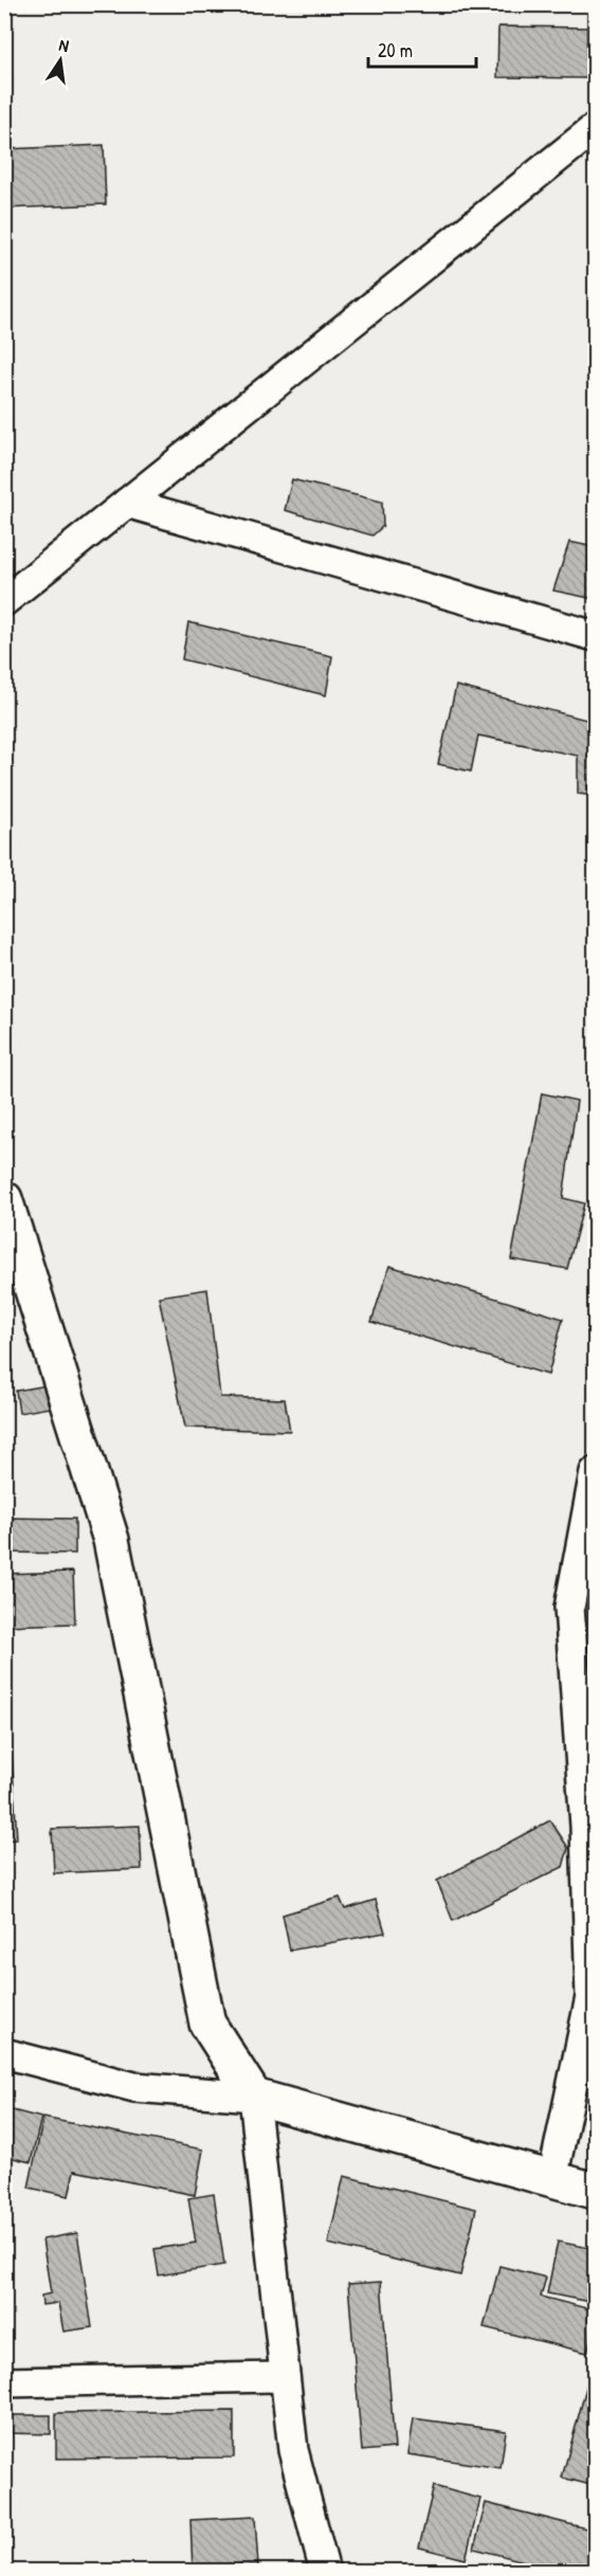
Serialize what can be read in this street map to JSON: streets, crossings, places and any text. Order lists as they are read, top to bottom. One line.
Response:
{"scale_bar":"20 m","north":"top"}
